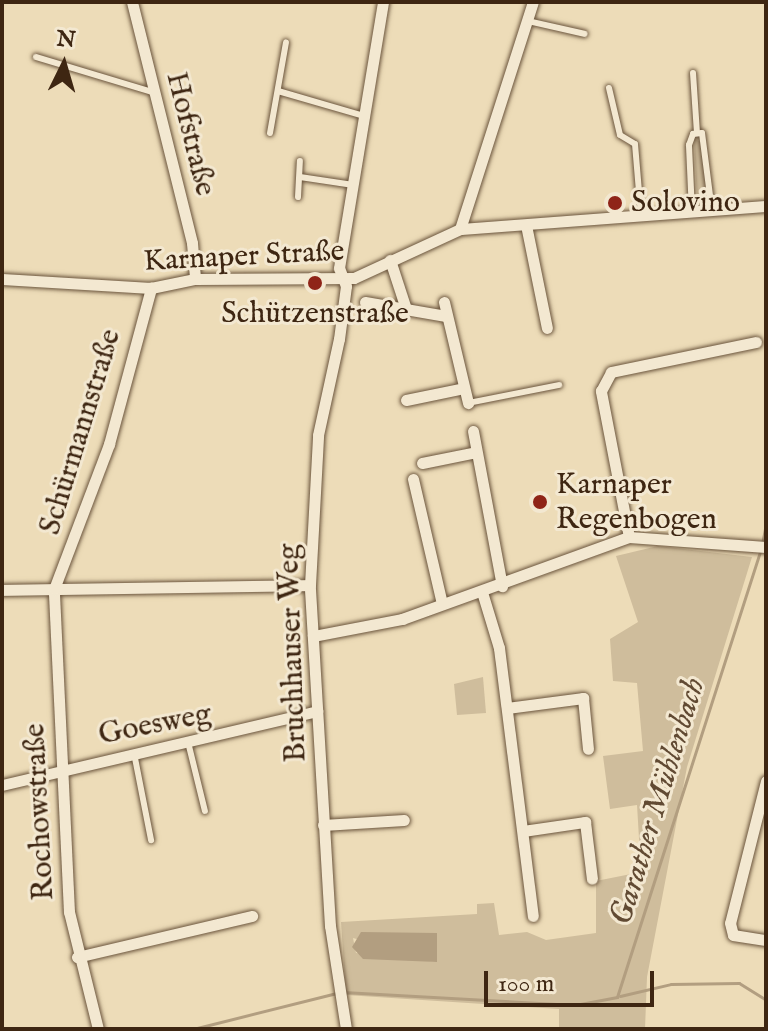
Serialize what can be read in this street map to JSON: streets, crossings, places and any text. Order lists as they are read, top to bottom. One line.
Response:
{"streets":{"street":["Hofstraße","Karnaper Straße","Schürmannstraße","Bruchhauser Weg","Goesweg","Rochowstraße"]},"crossings":[["Hofstraße","Karnaper Straße"],["Karnaper Straße","Schürmannstraße"],["Karnaper Straße","Bruchhauser Weg"],["Schürmannstraße","Rochowstraße"],["Bruchhauser Weg","Goesweg"],["Goesweg","Rochowstraße"]],"water":["Garather Mühlenbach"],"places":["Solovino","Schützenstraße","Karnaper Regenbogen"],"scale_bar":"100 m","north":"top"}
